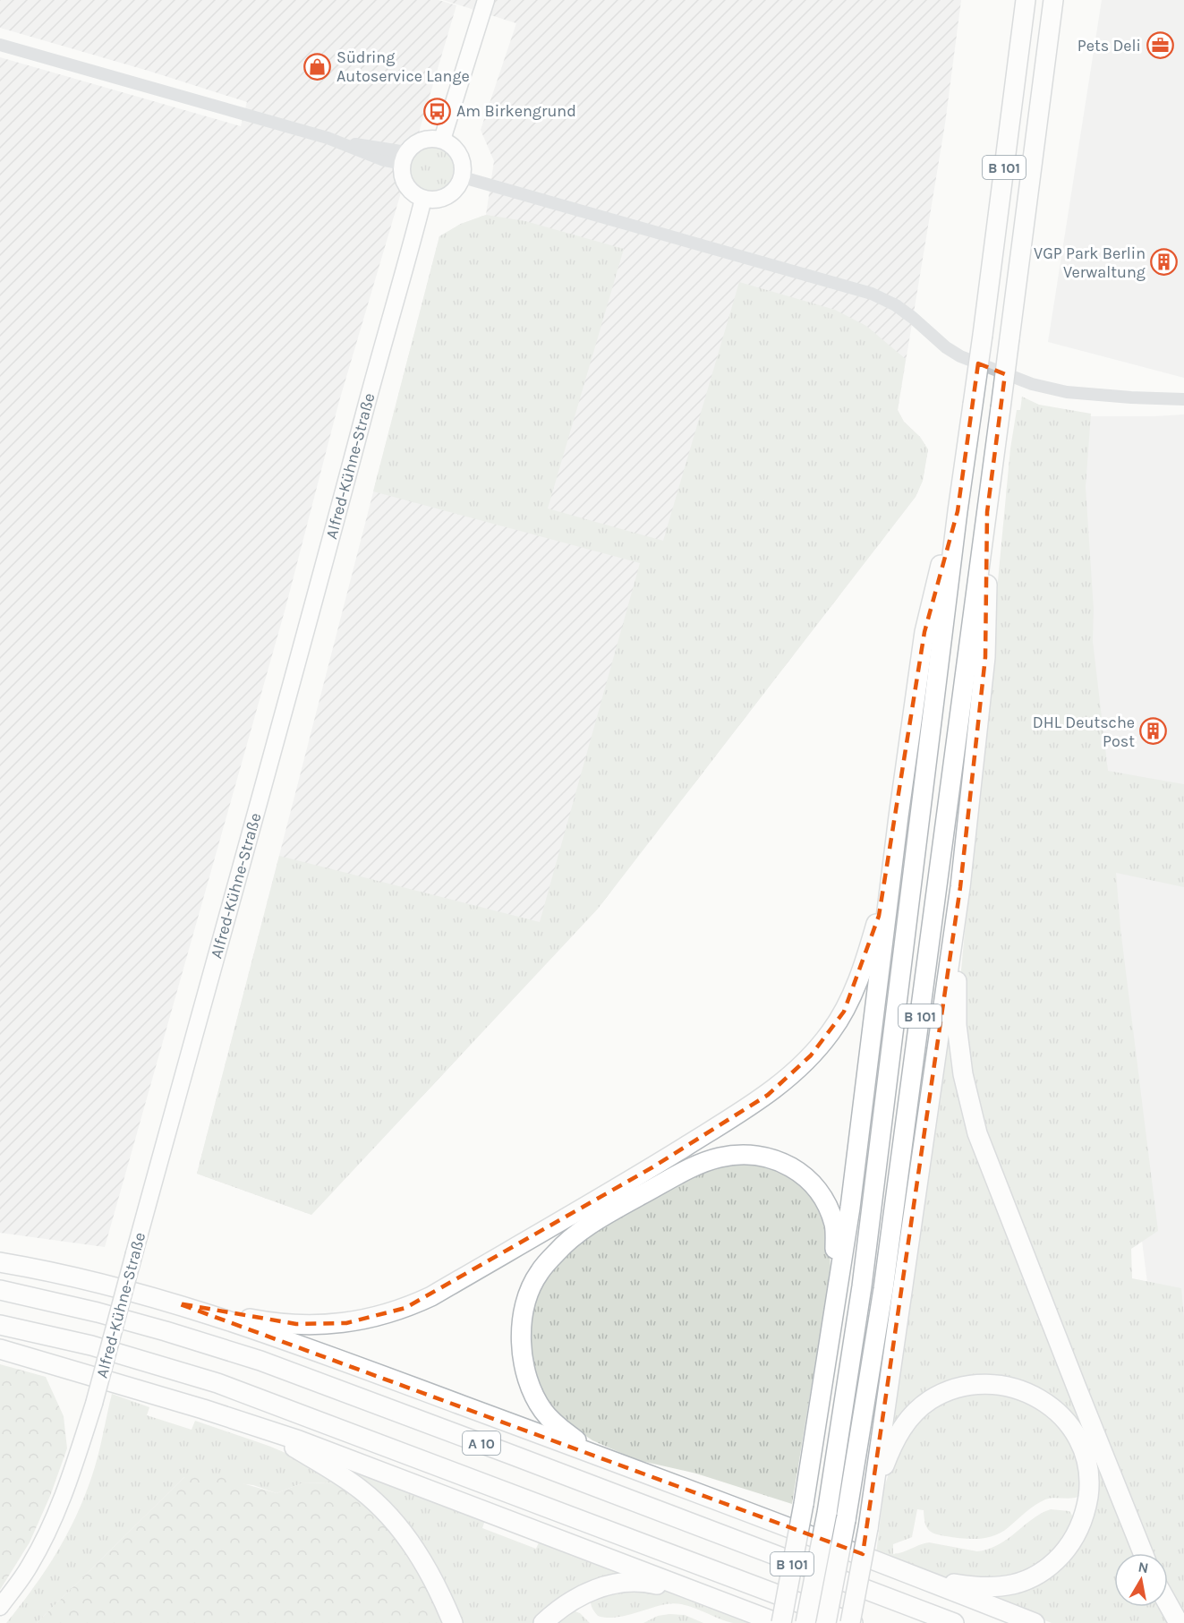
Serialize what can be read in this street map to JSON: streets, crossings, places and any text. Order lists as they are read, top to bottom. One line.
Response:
{"streets":{"highway":["B 101","A 10"],"main road":["Alfred-Kühne-Straße"]},"crossings":[["B 101","A 10"]],"places":{"office":["Pets Deli"],"shop":["Südring Autoservice Lange"],"bus stop":["Am Birkengrund"],"building":["VGP Park Berlin Verwaltung","DHL Deutsche Post"]},"north":"top"}
